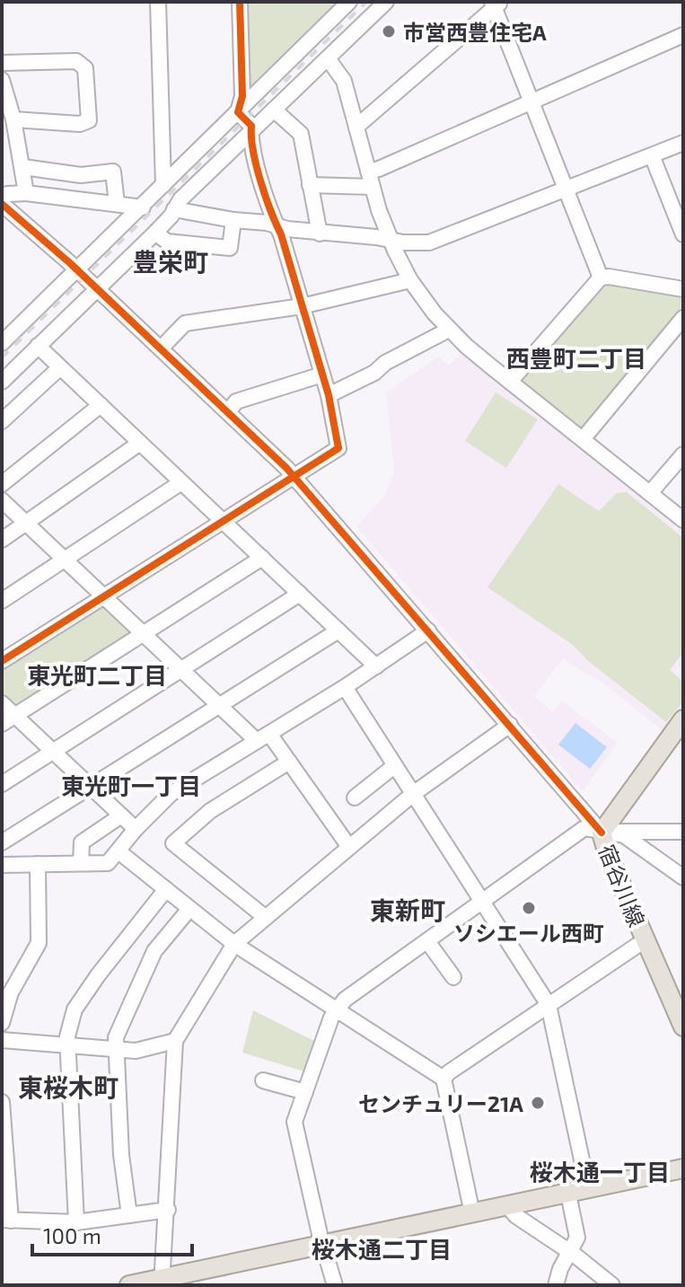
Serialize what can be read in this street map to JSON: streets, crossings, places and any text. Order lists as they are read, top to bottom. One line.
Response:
{"streets":{"main road":["宿谷川線"]},"districts":["豊栄町","西豊町二丁目","東光町二丁目","東光町一丁目","東新町","東桜木町","桜木通一丁目","桜木通二丁目"],"places":["市営西豊住宅A","ソシエール西町","センチュリー21A"],"scale_bar":"100 m"}
